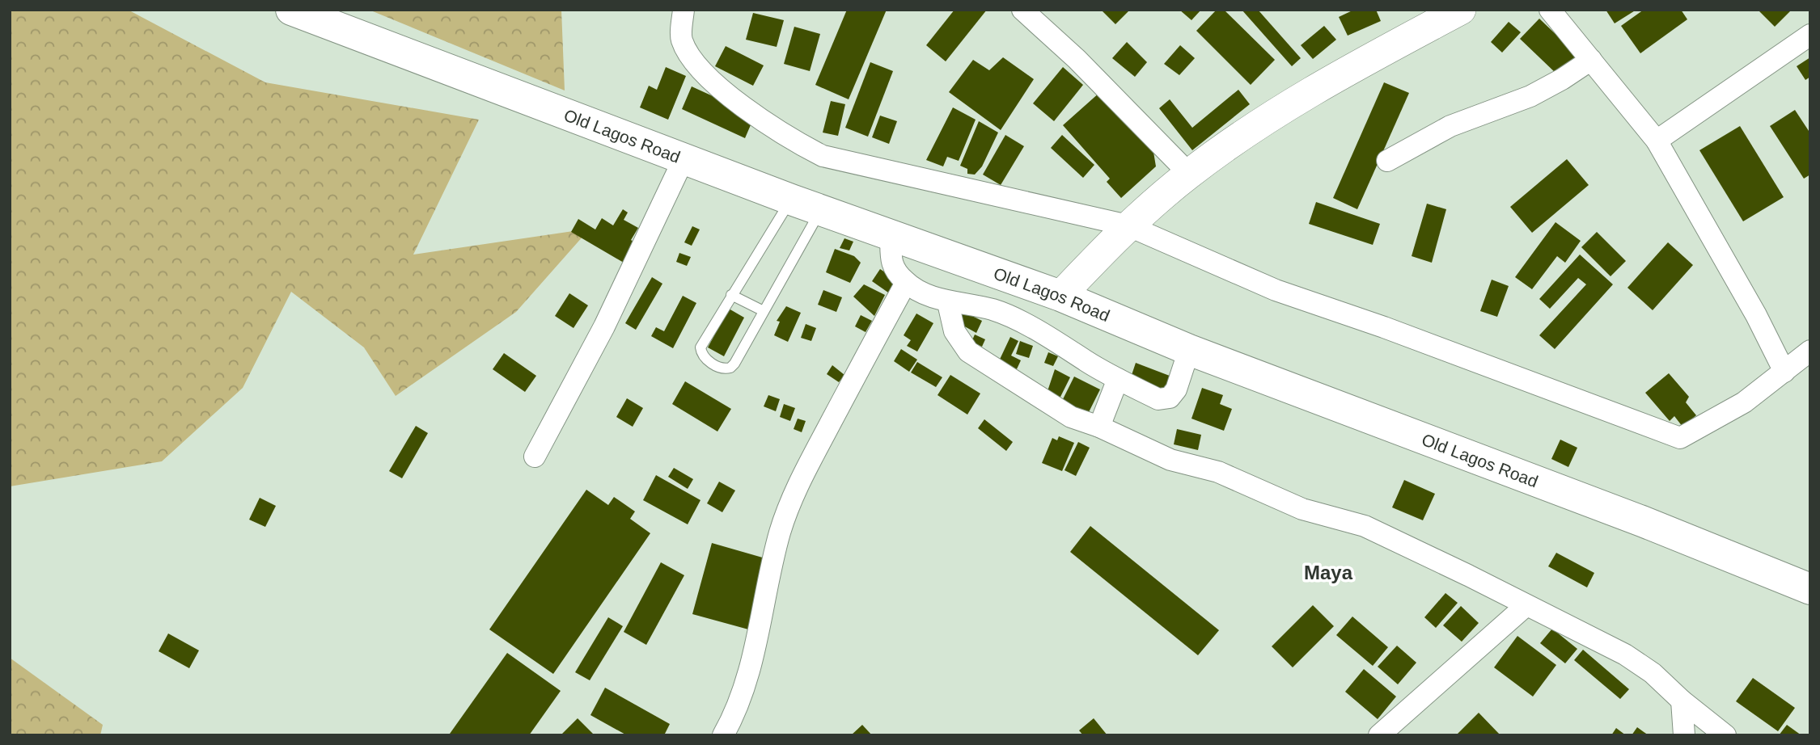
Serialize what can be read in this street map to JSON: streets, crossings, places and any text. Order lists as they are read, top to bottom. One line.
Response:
{"streets":{"main road":["Old Lagos Road"]},"districts":["Maya"]}
